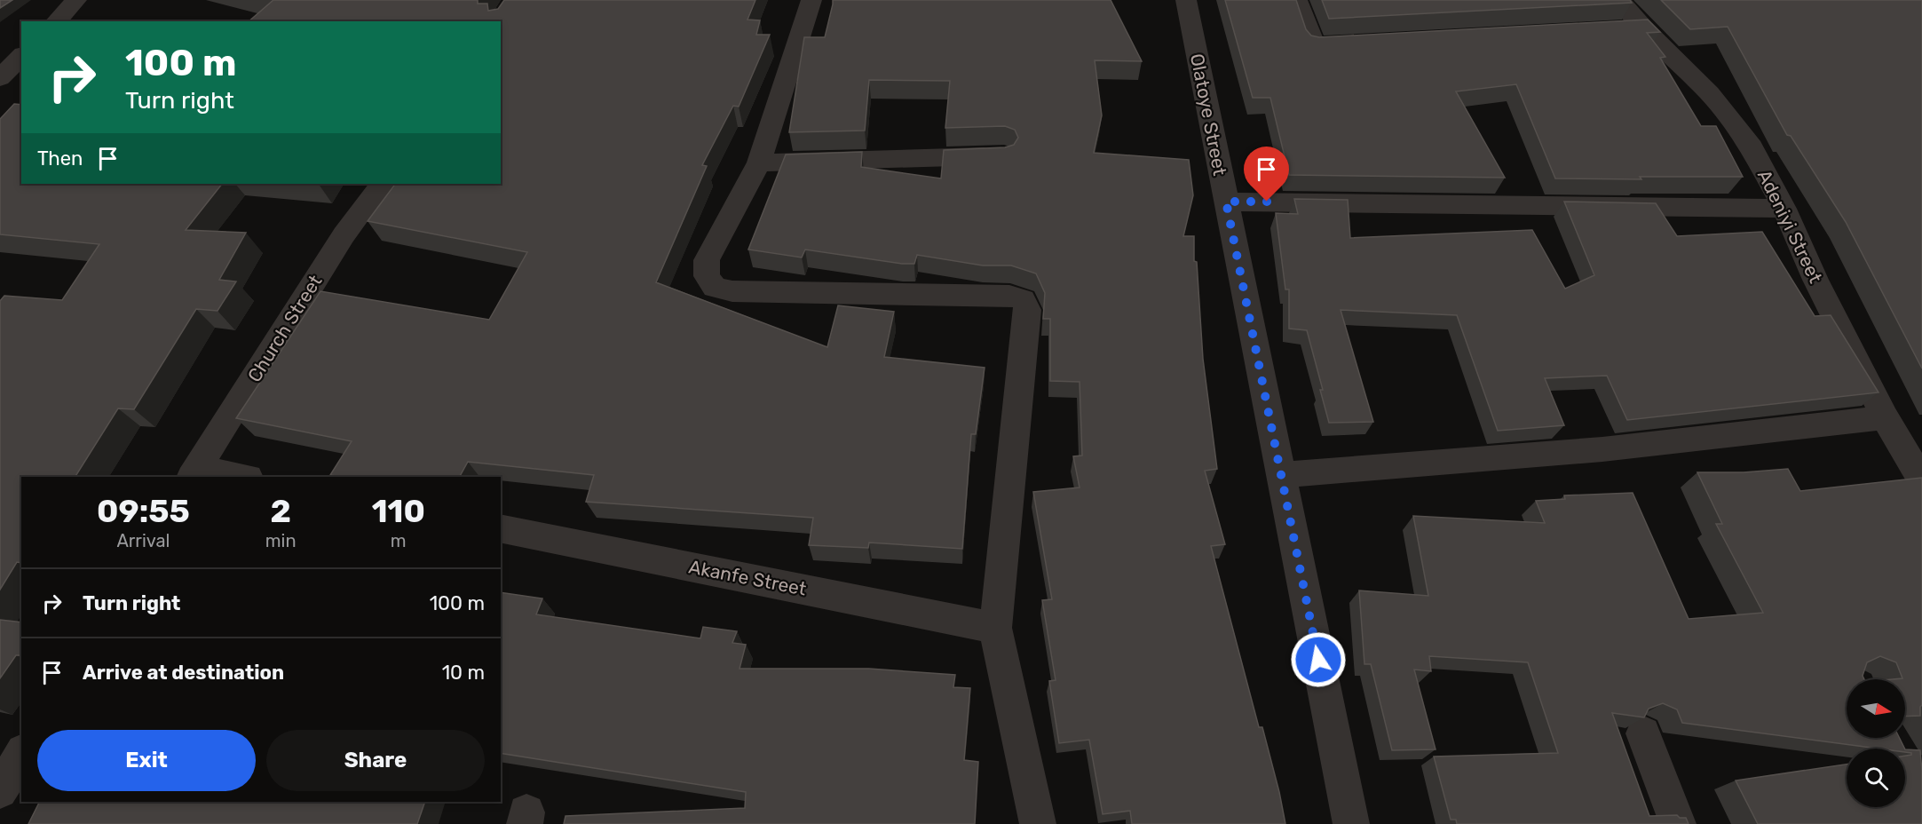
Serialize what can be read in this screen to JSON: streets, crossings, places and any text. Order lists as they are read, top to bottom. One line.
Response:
{"streets":{"street":["Olatoye Street","Adeniyi Street","Church Street","Akanfe Street"]},"north":"right","page":{"turn":["100 m","Turn right"],"then":"Then","eta":["09:55","Arrival","2","min","110","m"],"list":[{"name":"Turn right","value":"100 m"},{"name":"Arrive at destination","value":"10 m"}],"buttons":["Exit","Share"]}}
